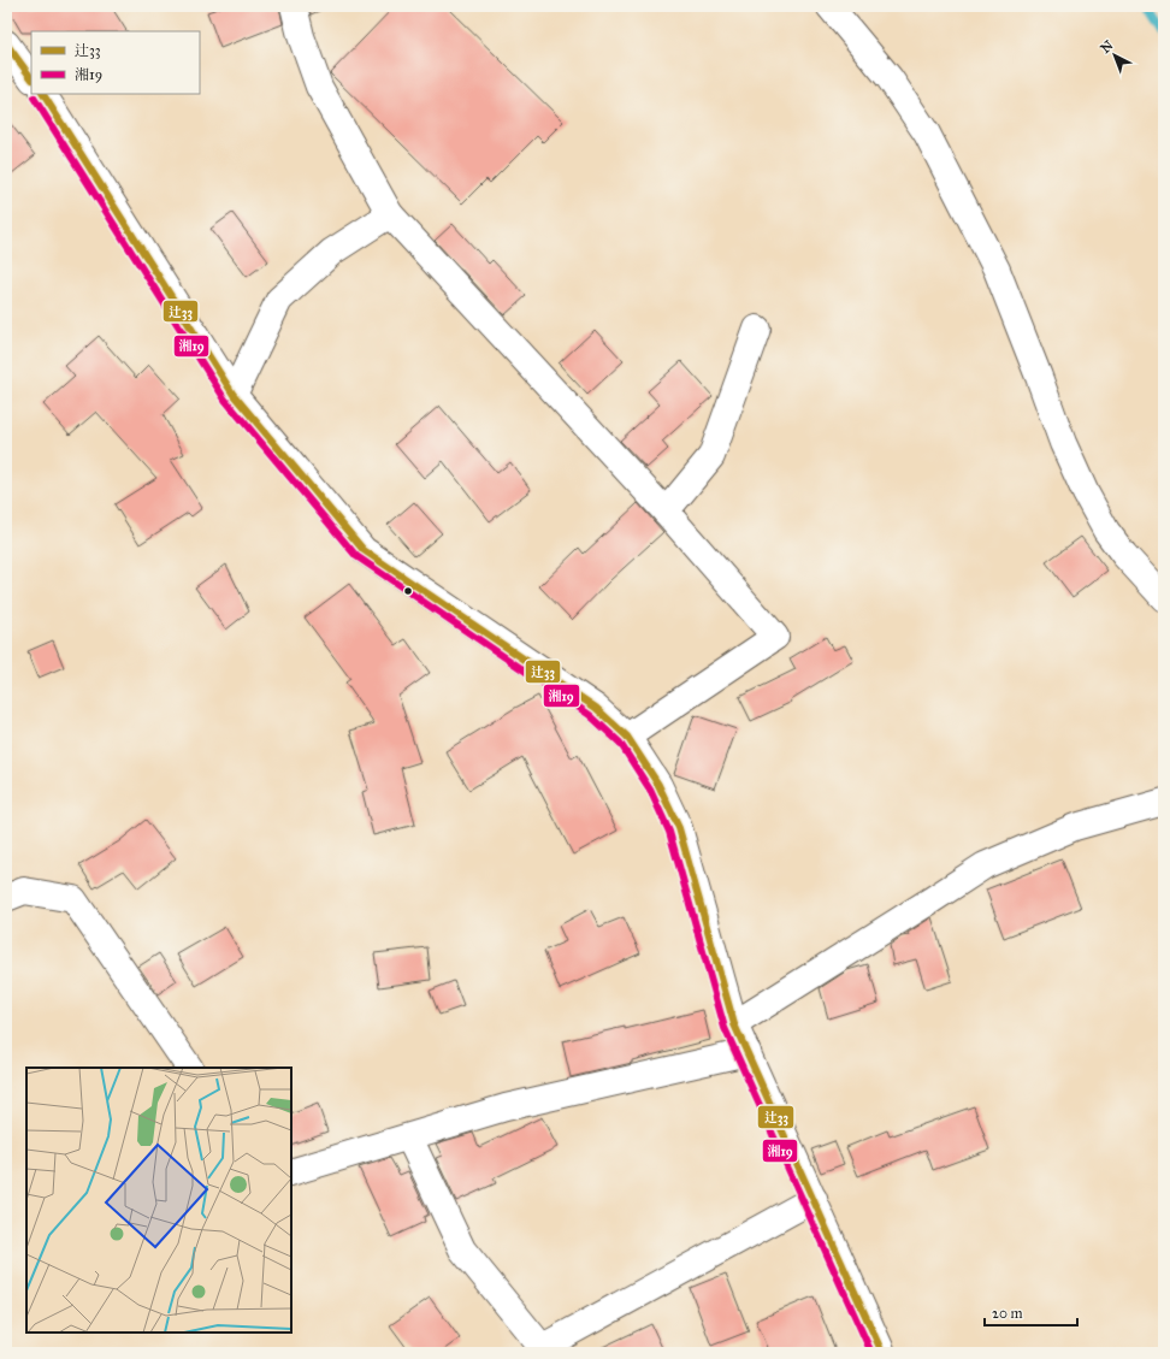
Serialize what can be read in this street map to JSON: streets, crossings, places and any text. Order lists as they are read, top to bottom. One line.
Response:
{"lines":["transit line 辻33","transit line 湘19"],"legend":["辻33","湘19"],"scale_bar":"20 m","north":"top left"}
